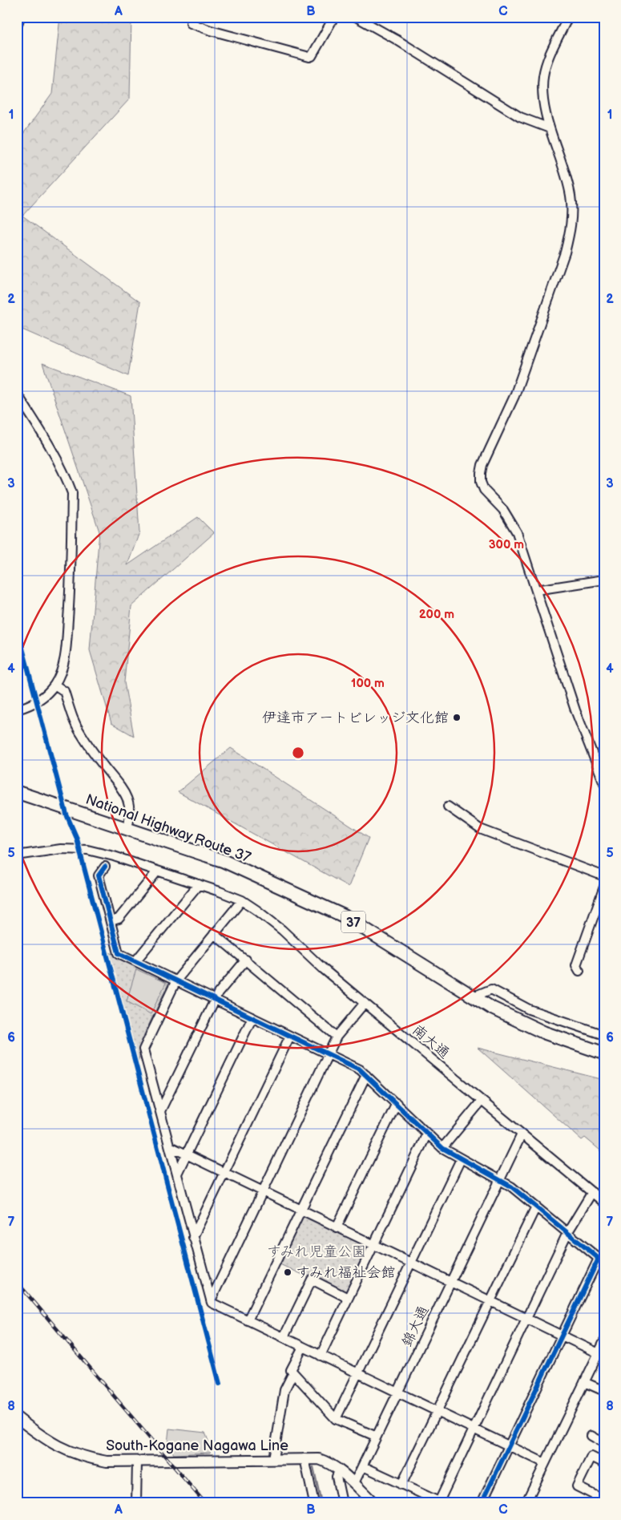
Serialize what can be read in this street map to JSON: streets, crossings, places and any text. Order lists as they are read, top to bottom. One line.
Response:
{"streets":{"highway":["National Highway Route 37","37"],"main road":["South-Kogane Nagawa Line"],"street":["南大通","錦大通"]},"crossings":[["南大通","錦大通"],["錦大通","South-Kogane Nagawa Line"]],"parks":["すみれ児童公園"],"places":["伊達市アートビレッジ文化館","すみれ福祉会館"],"grid":{"columns":["A","B","C"],"rows":["1","2","3","4","5","6","7","8"]},"rings":["300 m","200 m","100 m"]}
